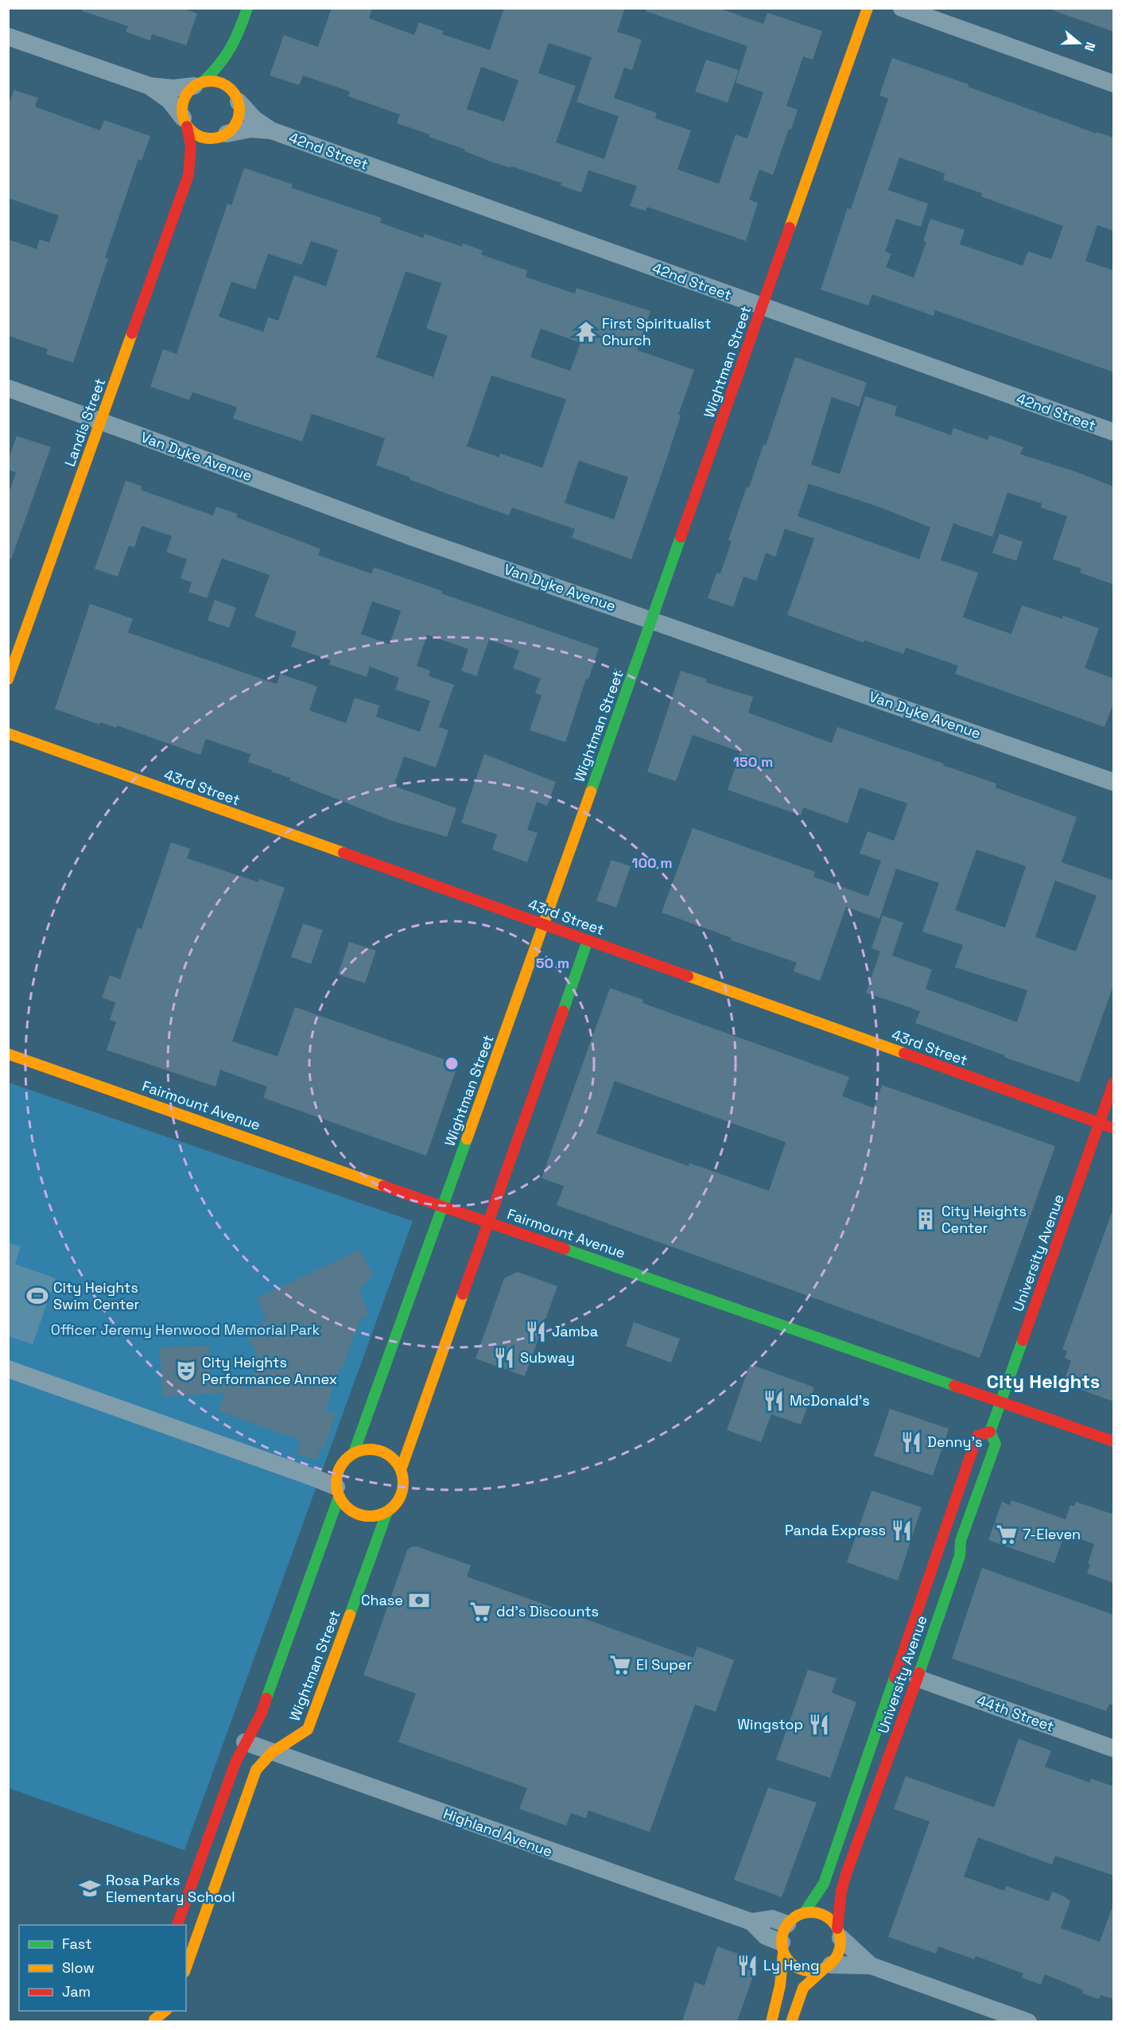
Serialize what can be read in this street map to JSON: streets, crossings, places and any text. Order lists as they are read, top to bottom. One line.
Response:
{"streets":{"main road":["Wightman Street","Landis Street","43rd Street","Fairmount Avenue","University Avenue"],"street":["42nd Street","Van Dyke Avenue","44th Street","Highland Avenue"]},"crossings":[["42nd Street","Wightman Street"],["42nd Street","Landis Street"],["Wightman Street","Van Dyke Avenue"],["Wightman Street","43rd Street"],["Wightman Street","Fairmount Avenue"],["Wightman Street","Highland Avenue"],["Landis Street","Van Dyke Avenue"],["43rd Street","University Avenue"],["Fairmount Avenue","University Avenue"],["University Avenue","44th Street"],["University Avenue","Highland Avenue"]],"districts":["City Heights"],"parks":["Officer Jeremy Henwood Memorial Park"],"places":{"temple":["First Spiritualist Church"],"building":["City Heights Center"],"sports":["City Heights Swim Center"],"restaurant":["Jamba","Subway","McDonald's","Denny's","Panda Express","Wingstop","Ly Heng"],"theatre":["City Heights Performance Annex"],"supermarket":["7-Eleven","dd's Discounts","El Super"],"bank":["Chase"],"school or university":["Rosa Parks Elementary School"]},"legend":["Fast","Slow","Jam"],"north":"right","rings":["150 m","100 m","50 m"]}
